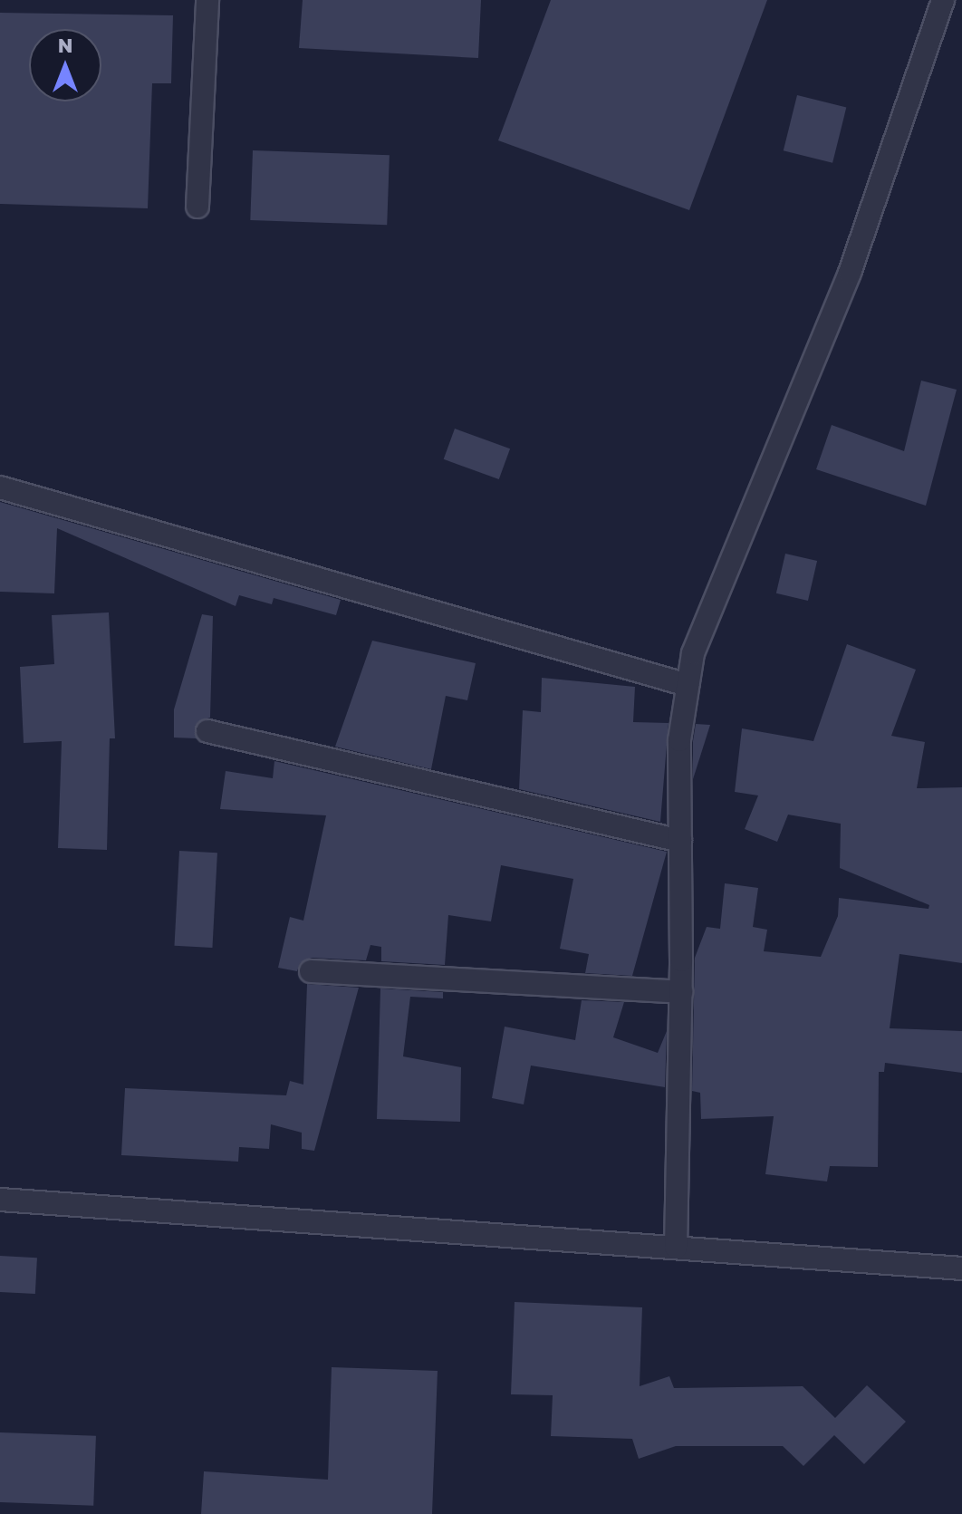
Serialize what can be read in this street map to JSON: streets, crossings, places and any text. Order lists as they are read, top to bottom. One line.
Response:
{"north":"top"}
